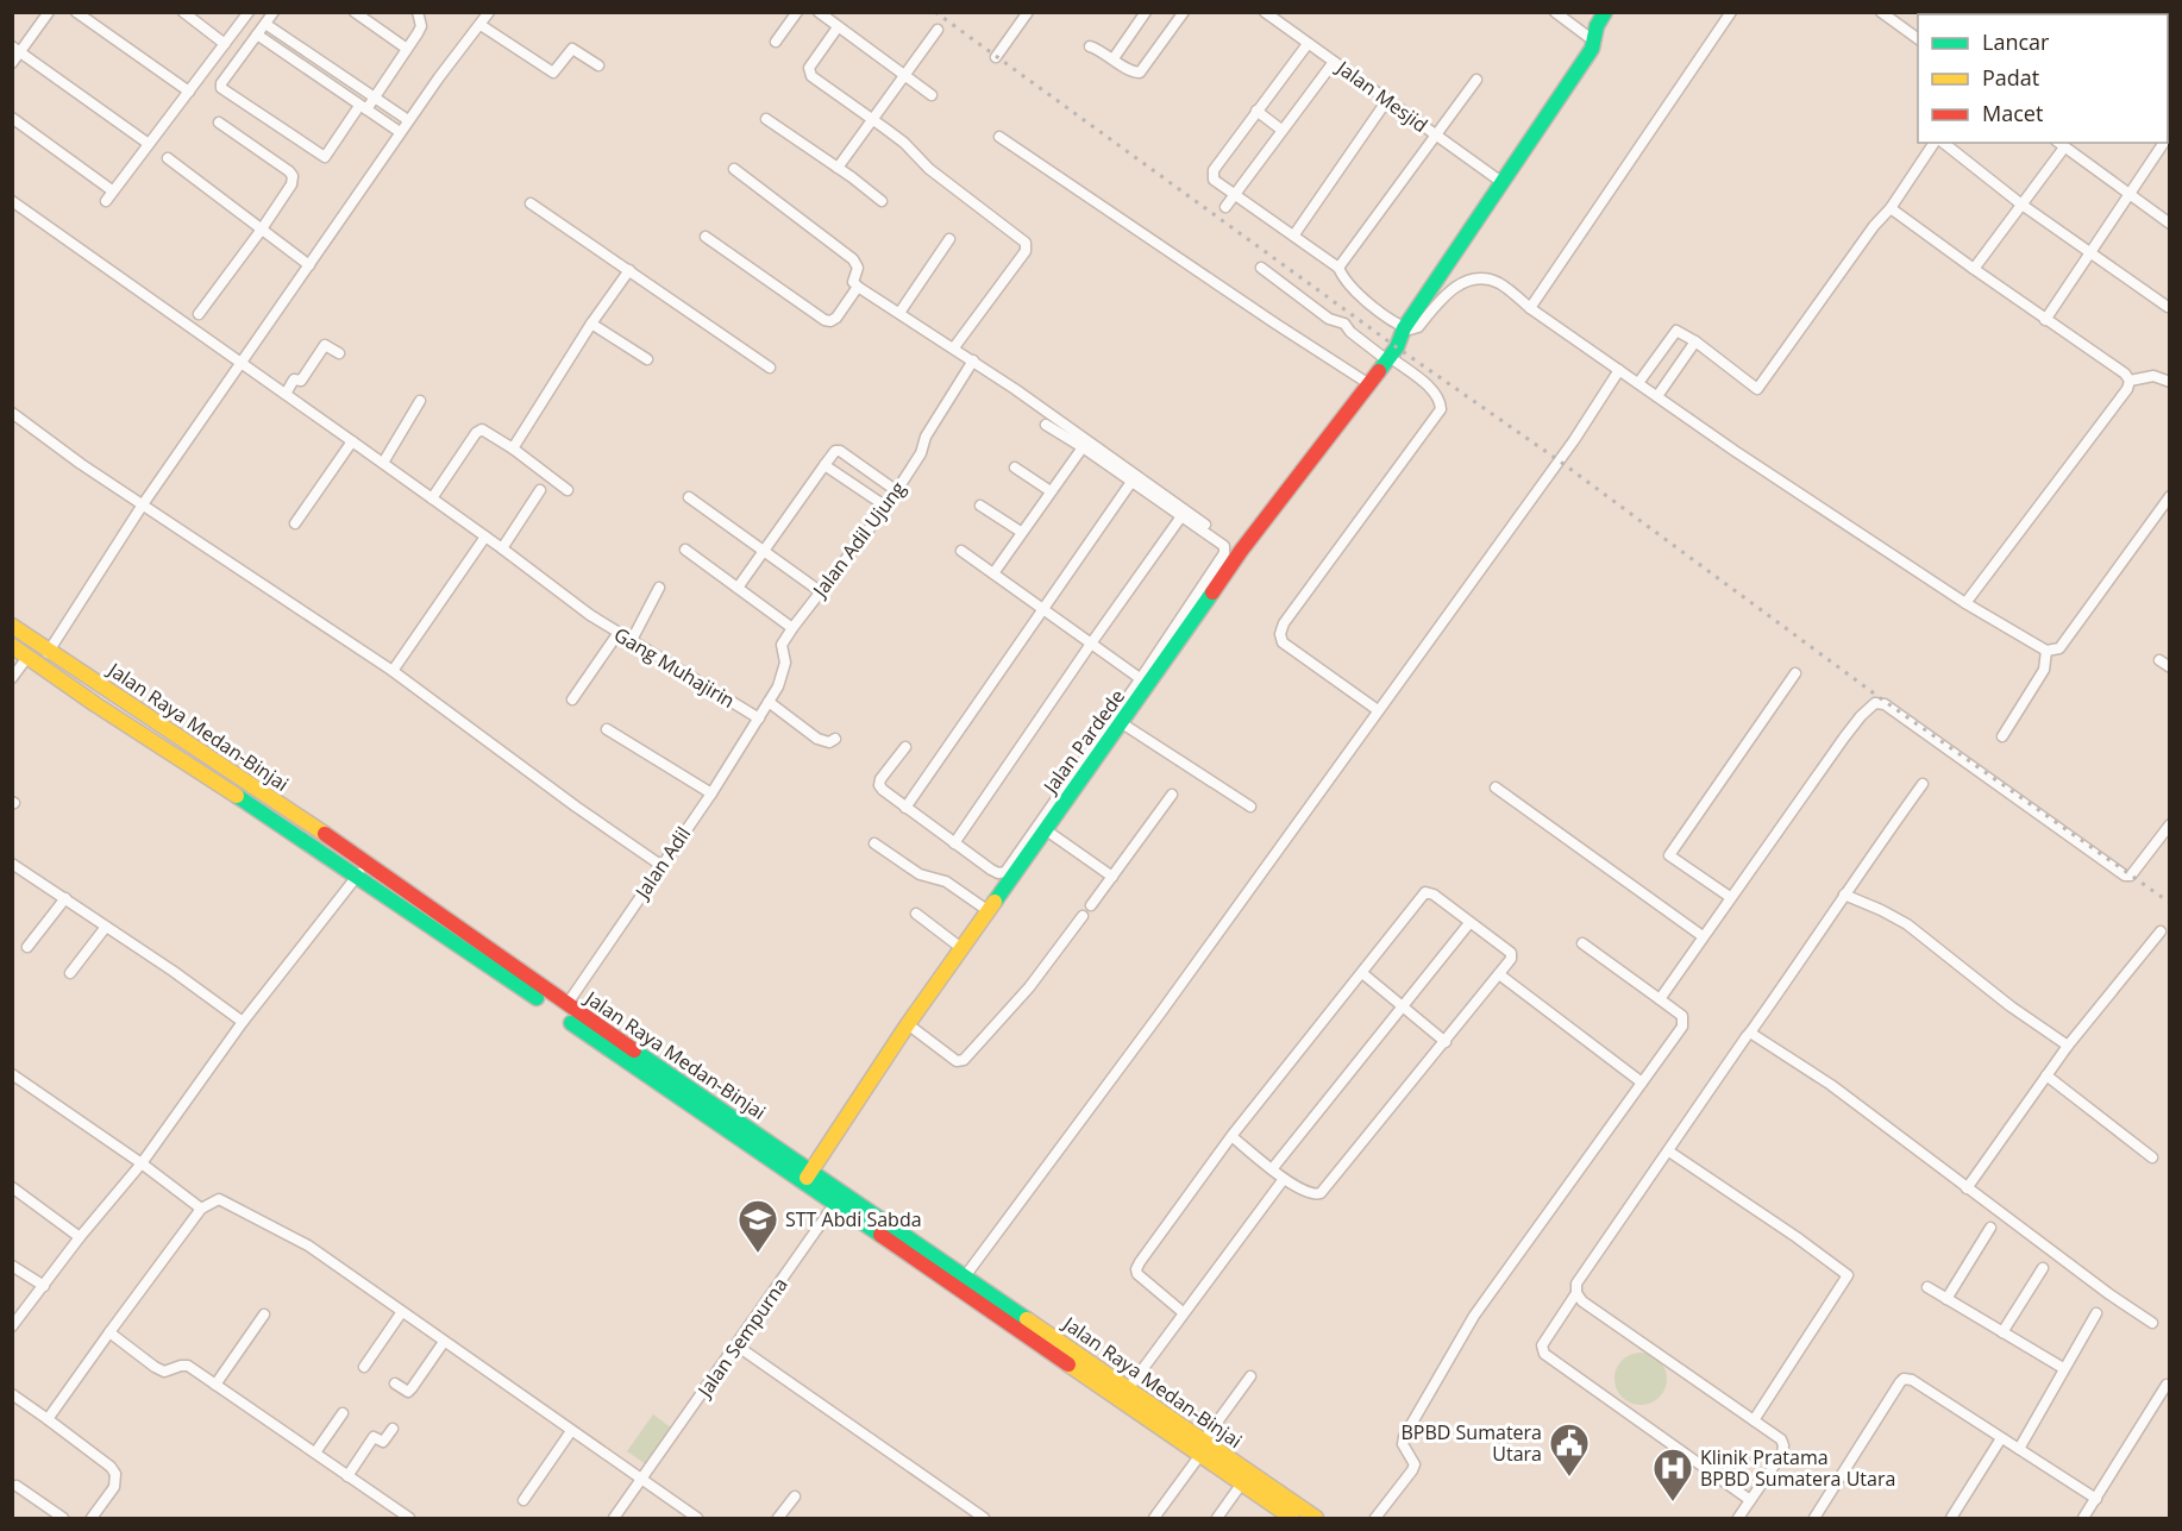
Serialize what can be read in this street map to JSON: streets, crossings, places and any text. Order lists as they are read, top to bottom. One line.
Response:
{"streets":{"main road":["Jalan Raya Medan-Binjai","Jalan Pardede"],"street":["Jalan Mesjid","Jalan Adil Ujung","Gang Muhajirin","Jalan Adil","Jalan Sempurna"]},"crossings":[["Jalan Mesjid","Jalan Pardede"],["Jalan Adil Ujung","Gang Muhajirin"],["Jalan Adil Ujung","Jalan Adil"],["Gang Muhajirin","Jalan Adil"],["Jalan Raya Medan-Binjai","Jalan Pardede"],["Jalan Raya Medan-Binjai","Jalan Adil"],["Jalan Raya Medan-Binjai","Jalan Sempurna"]],"places":{"school or university":["STT Abdi Sabda"],"public building":["BPBD Sumatera Utara"],"hospital":["Klinik Pratama BPBD Sumatera Utara"]},"legend":["Lancar","Padat","Macet"]}
